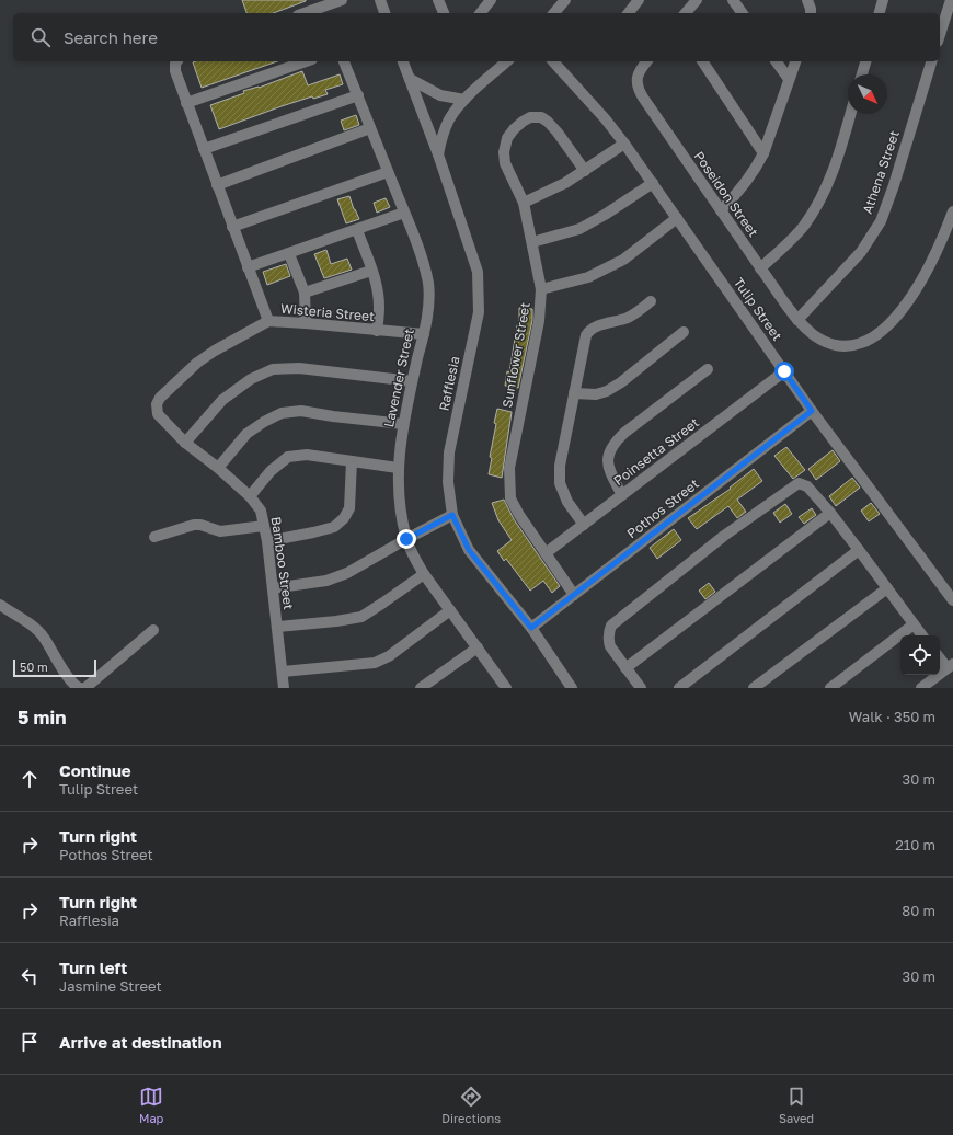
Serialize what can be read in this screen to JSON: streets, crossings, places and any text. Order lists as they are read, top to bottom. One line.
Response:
{"streets":{"street":["Athena Street","Poseidon Street","Tulip Street","Wisteria Street","Sunflower Street","Lavender Street","Rafflesia","Poinsetta Street","Pothos Street","Bamboo Street"]},"crossings":[["Athena Street","Poseidon Street"],["Tulip Street","Poinsetta Street"],["Tulip Street","Pothos Street"],["Wisteria Street","Lavender Street"],["Wisteria Street","Bamboo Street"],["Sunflower Street","Poinsetta Street"],["Sunflower Street","Pothos Street"],["Rafflesia","Pothos Street"]],"scale_bar":"50 m","north":"bottom right","page":{"search":"Search here","scale":"50 m","heading":["5 min","Walk · 350 m"],"list":[["Continue","Tulip Street","30 m"],["Turn right","Pothos Street","210 m"],["Turn right","Rafflesia","80 m"],["Turn left","Jasmine Street","30 m"],"Arrive at destination"],"nav":["Map","Directions","Saved"]}}
